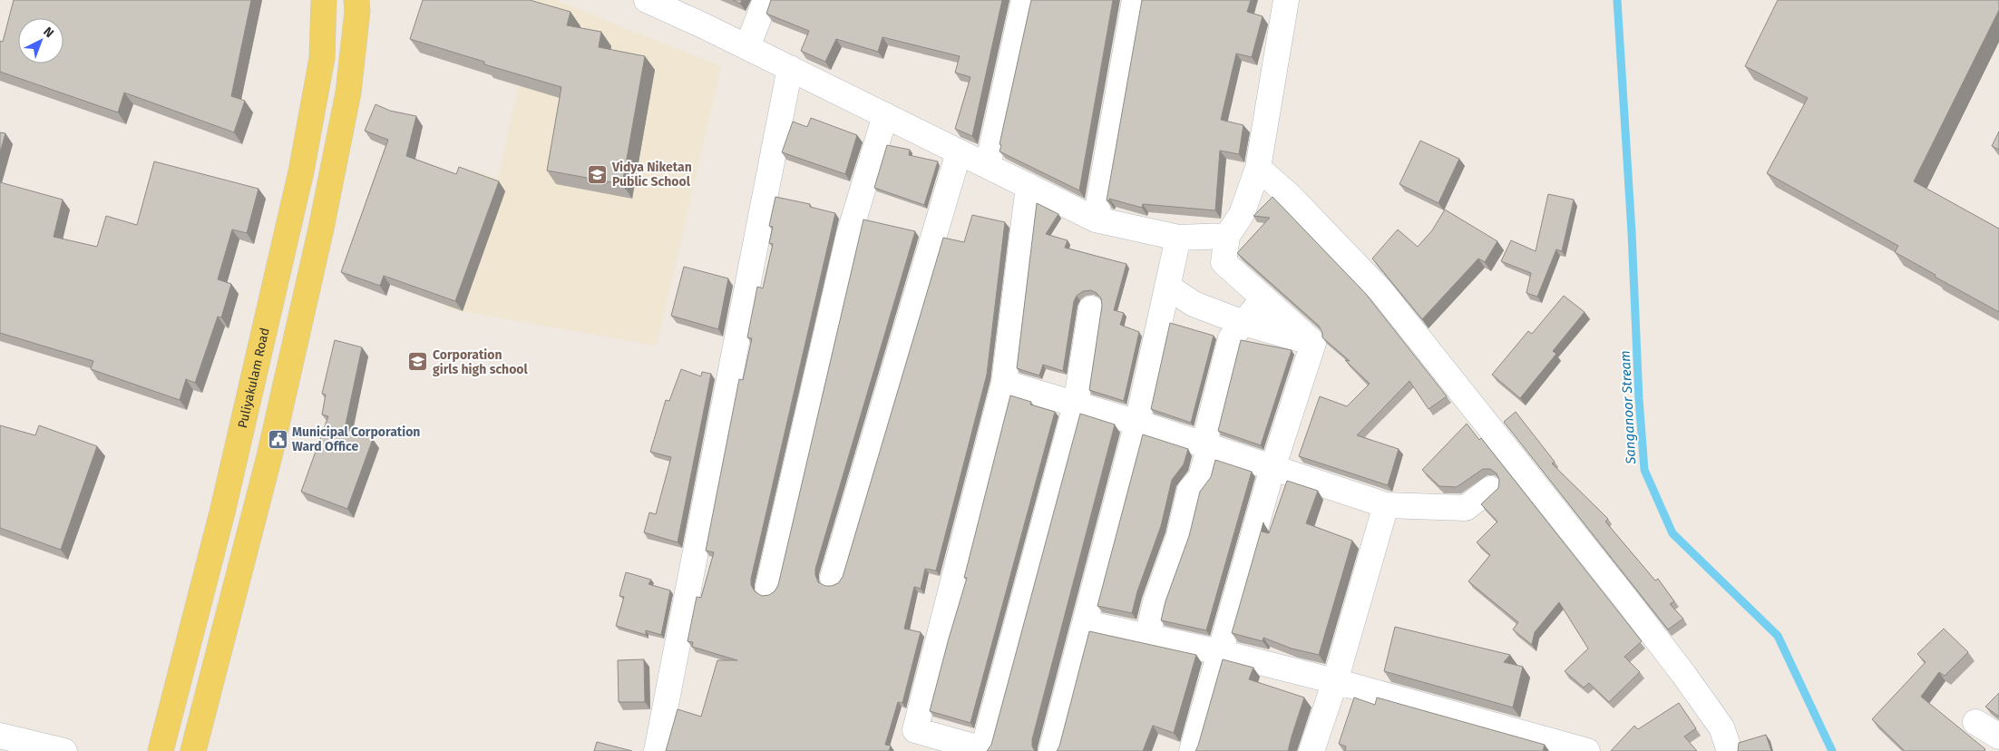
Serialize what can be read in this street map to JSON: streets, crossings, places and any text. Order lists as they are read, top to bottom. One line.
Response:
{"streets":{"main road":["Puliyakulam Road"]},"water":["Sanganoor Stream"],"places":{"school or university":["Vidya Niketan Public School","Corporation girls high school"],"public building":["Municipal Corporation Ward Office"]},"north":"top right"}
